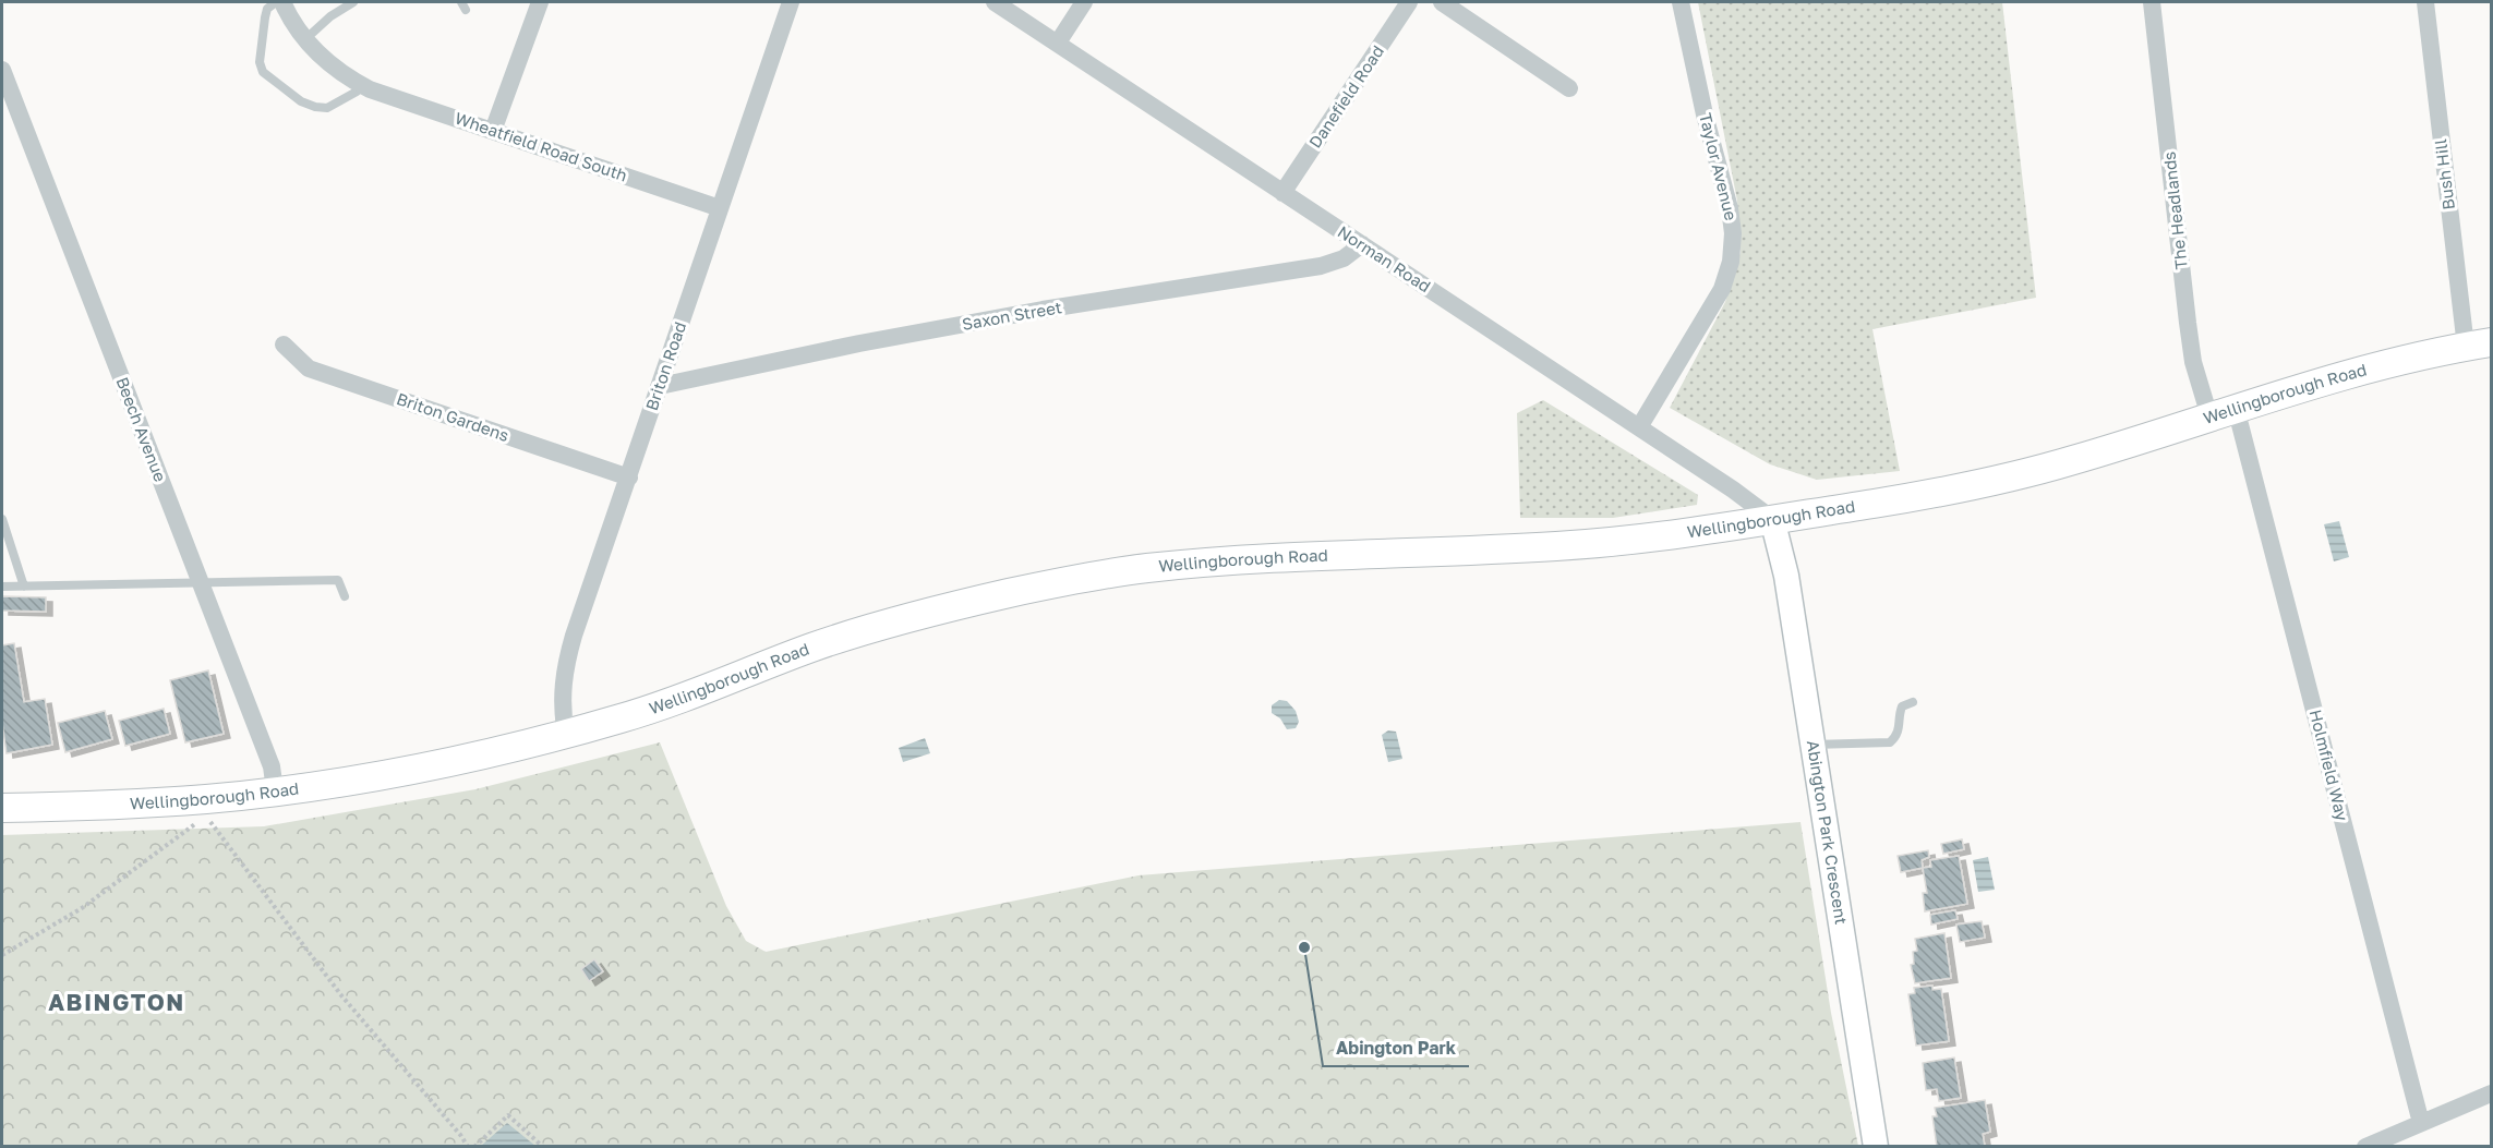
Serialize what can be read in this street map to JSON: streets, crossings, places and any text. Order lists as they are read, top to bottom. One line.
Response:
{"streets":{"main road":["Wellingborough Road"],"street":["Danefield Road","Wheatfield Road South","Taylor Avenue","Bush Hill","The Headlands","Norman Road","Saxon Street","Briton Road","Briton Gardens","Beech Avenue","Holmfield Way","Abington Park Crescent"]},"crossings":[["Danefield Road","Norman Road"],["Wheatfield Road South","Briton Road"],["Taylor Avenue","Norman Road"],["Bush Hill","Wellingborough Road"],["The Headlands","Wellingborough Road"],["Norman Road","Saxon Street"],["Norman Road","Wellingborough Road"],["Norman Road","Abington Park Crescent"],["Saxon Street","Briton Road"],["Briton Road","Wellingborough Road"],["Briton Road","Briton Gardens"],["Wellingborough Road","Beech Avenue"],["Wellingborough Road","Holmfield Way"],["Wellingborough Road","Abington Park Crescent"]],"districts":["ABINGTON"],"places":["Abington Park"]}
